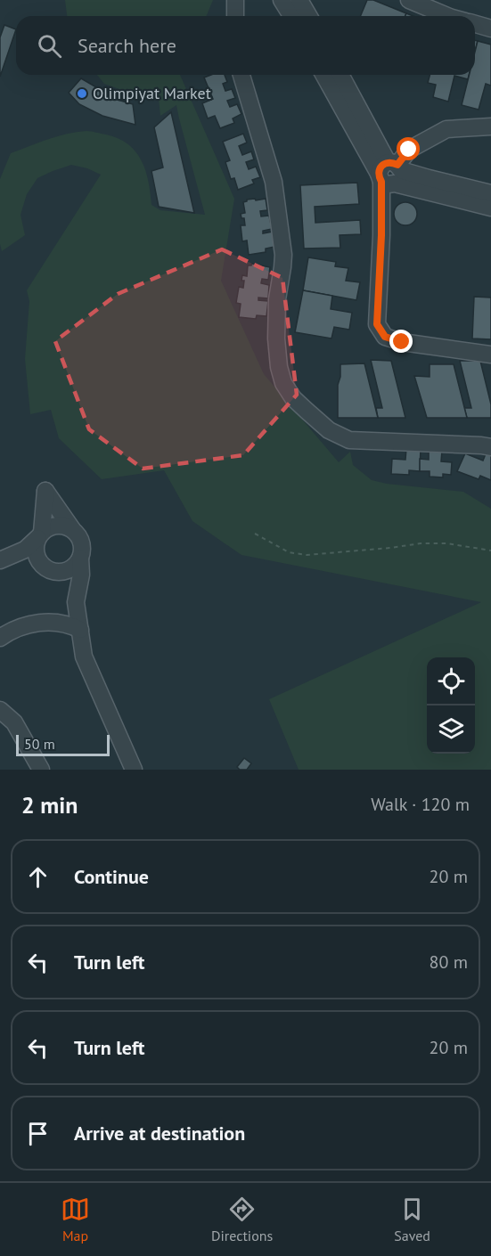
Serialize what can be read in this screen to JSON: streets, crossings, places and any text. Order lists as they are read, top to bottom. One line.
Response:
{"places":["Olimpiyat Market"],"scale_bar":"50 m","page":{"search":"Search here","scale":"50 m","heading":["2 min","Walk · 120 m"],"list":[["Continue","20 m"],["Turn left","80 m"],["Turn left","20 m"],"Arrive at destination"],"nav":["Map","Directions","Saved"]}}
